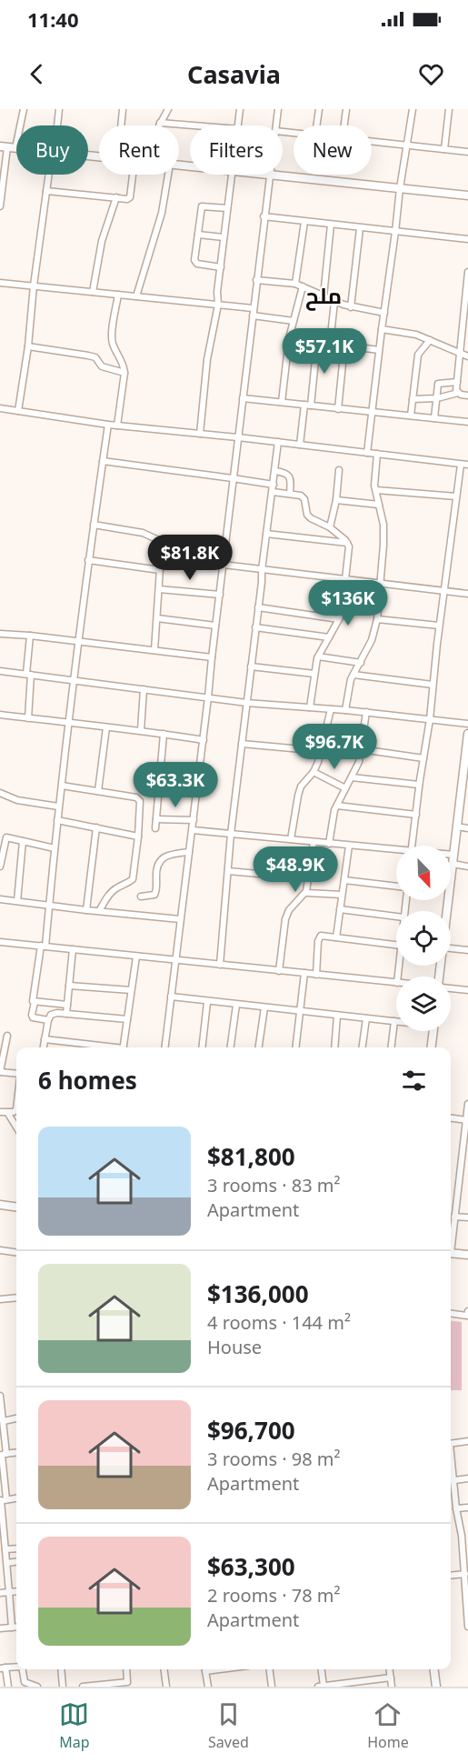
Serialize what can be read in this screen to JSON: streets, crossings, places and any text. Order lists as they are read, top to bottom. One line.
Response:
{"districts":["ملح"],"north":"bottom right","page":{"status":"11:40","header":"Casavia","chip":["Buy","Rent","Filters","New"],"price":["$57.1K","$81.8K","$136K","$96.7K","$63.3K","$48.9K"],"heading":"6 homes","list":[{"name":"$81,800","note":"3 rooms · 83 m² · Apartment"},{"name":"$136,000","note":"4 rooms · 144 m² · House"},{"name":"$96,700","note":"3 rooms · 98 m² · Apartment"},{"name":"$63,300","note":"2 rooms · 78 m² · Apartment"}],"tabs":["Map","Saved","Home"]}}
